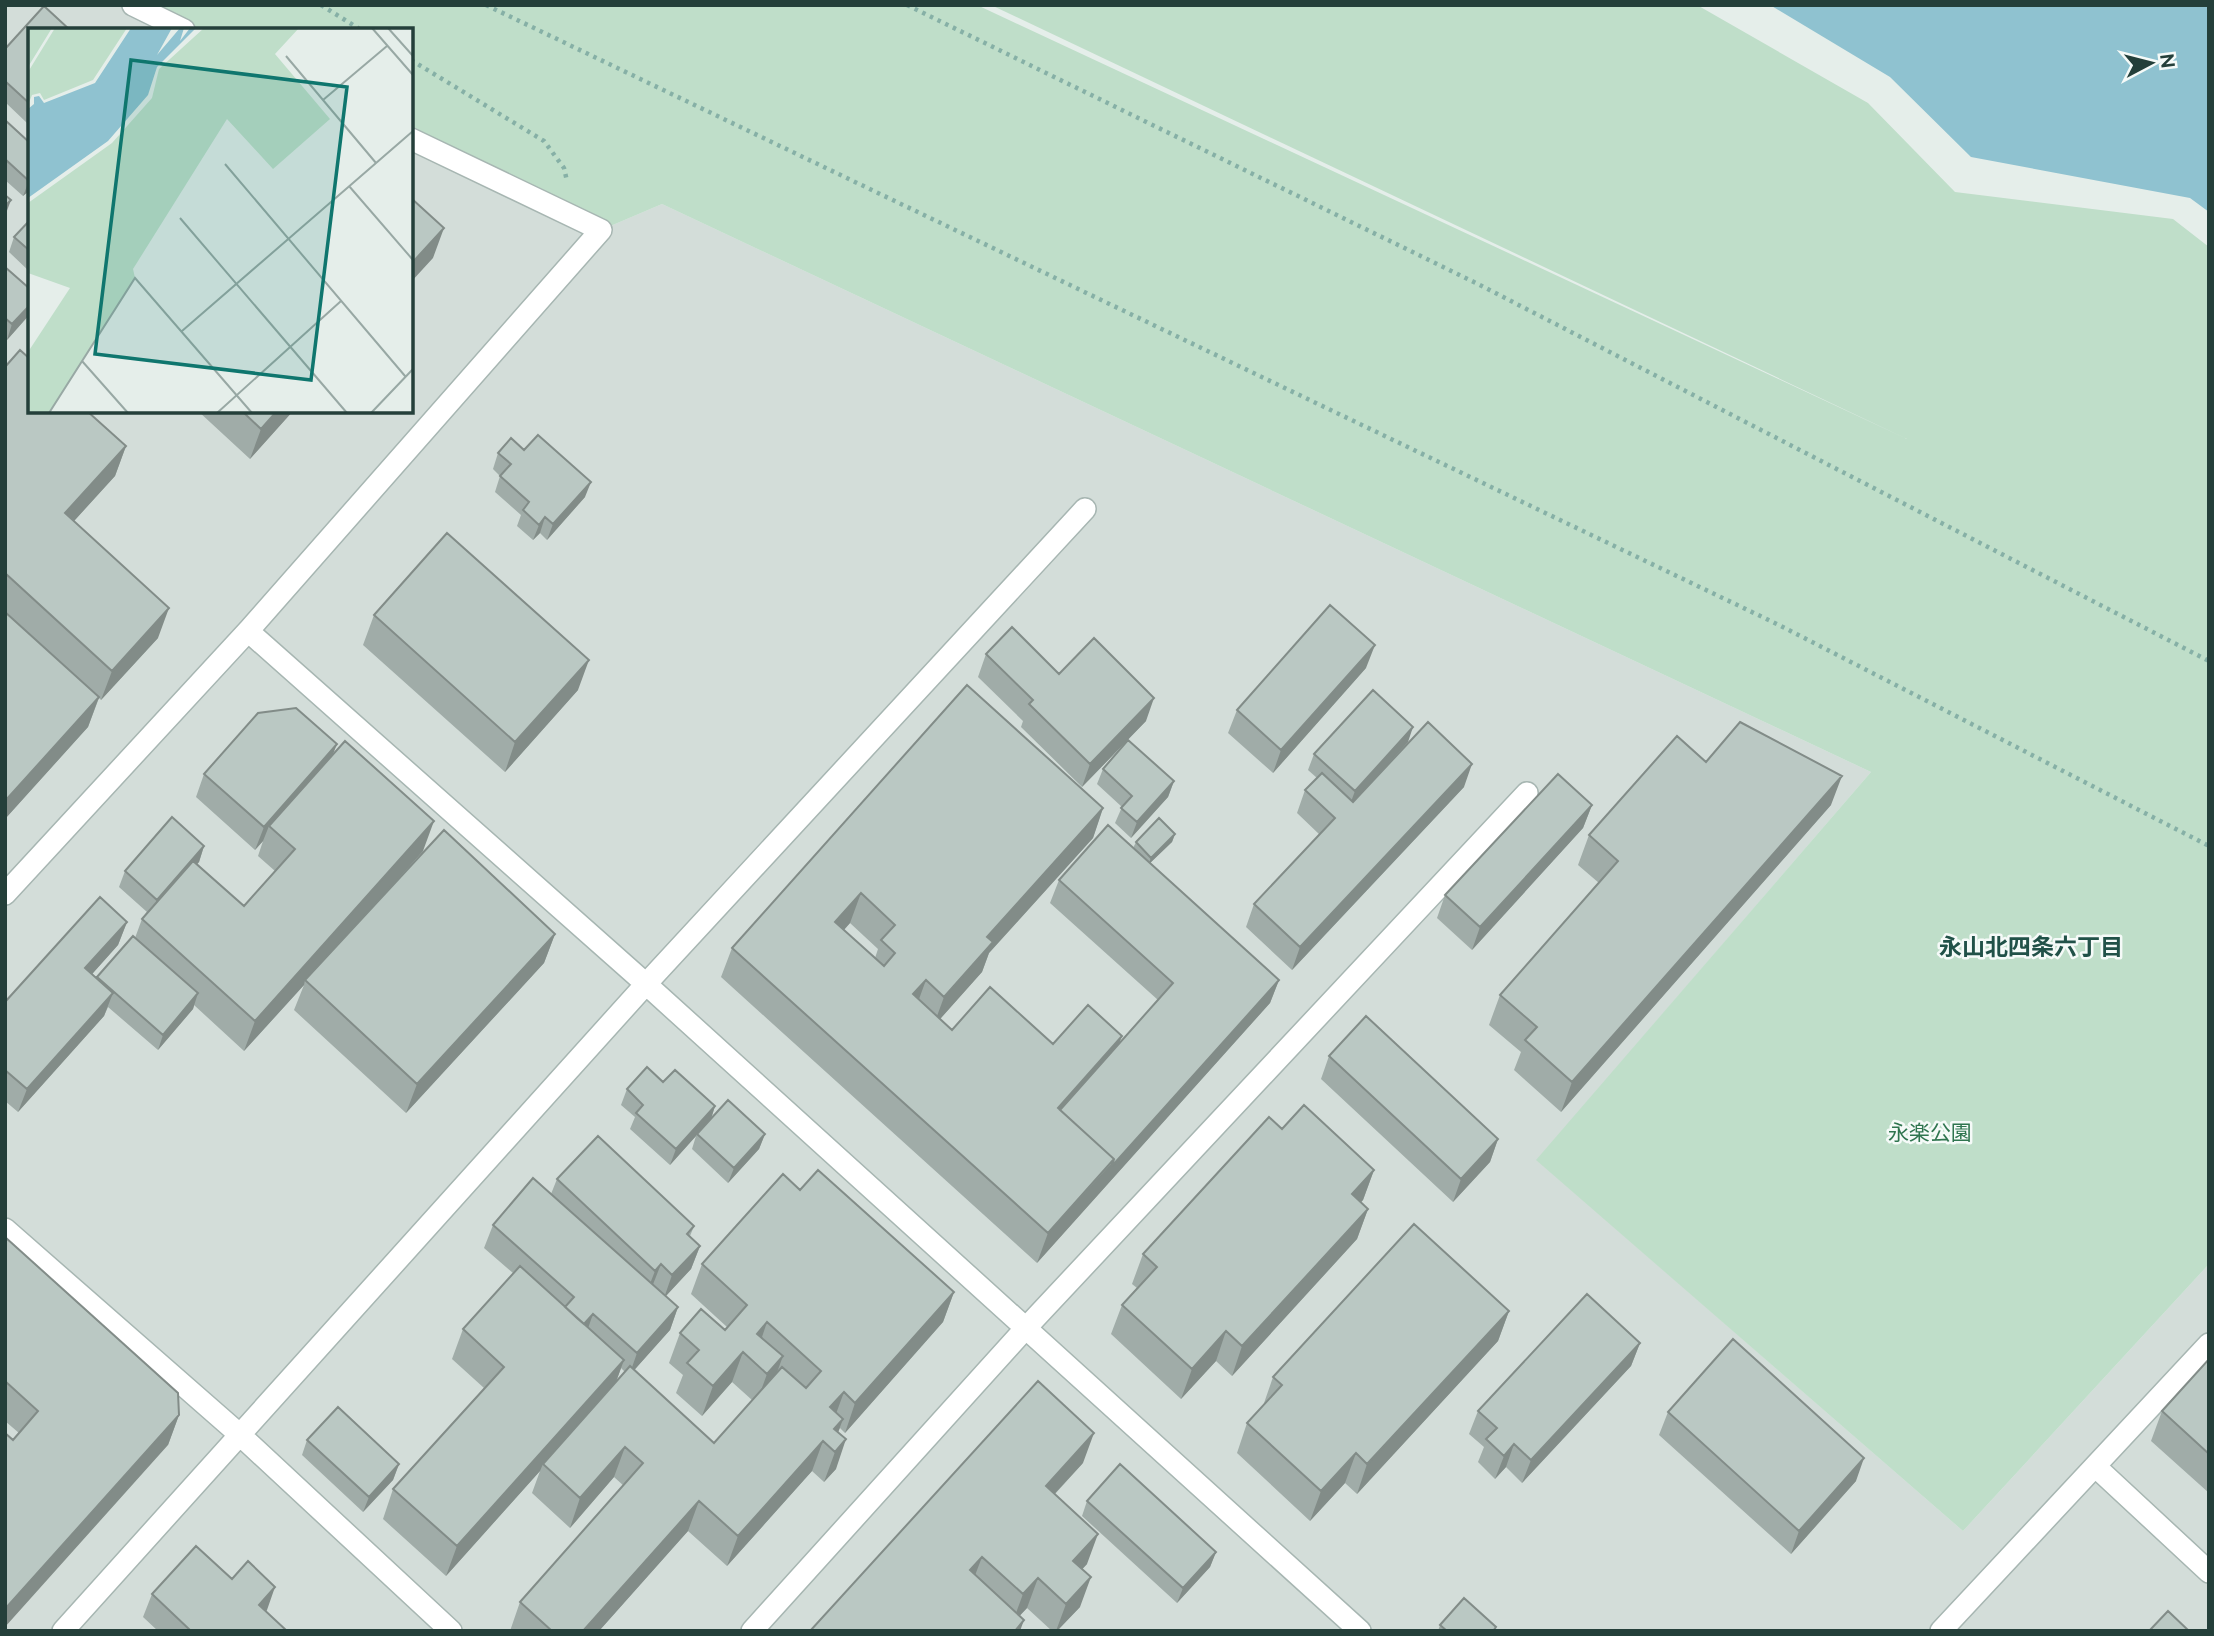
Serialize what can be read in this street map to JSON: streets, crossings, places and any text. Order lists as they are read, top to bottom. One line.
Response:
{"districts":["永山北四条六丁目"],"parks":["永楽公園"],"north":"right"}
